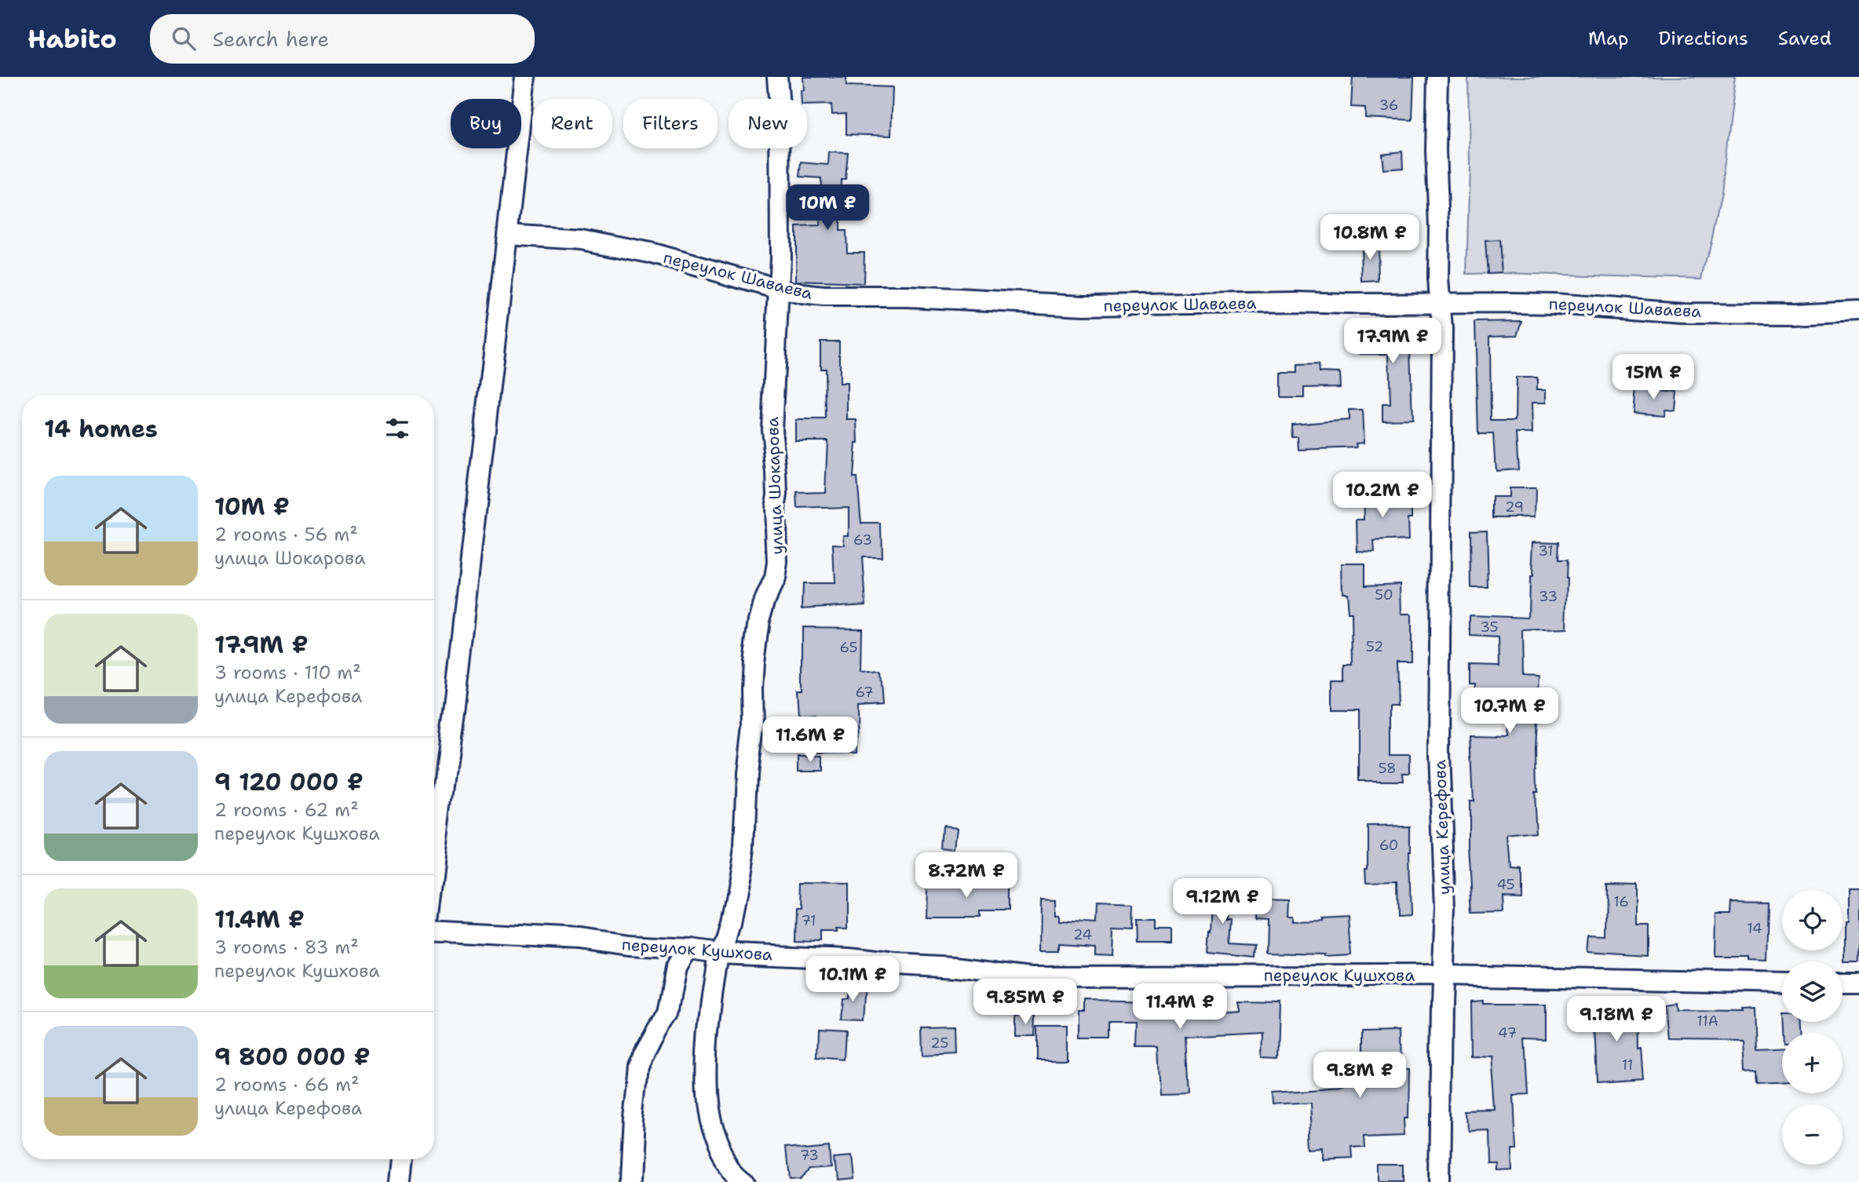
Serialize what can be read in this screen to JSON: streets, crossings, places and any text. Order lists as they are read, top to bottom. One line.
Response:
{"streets":{"street":["переулок Шаваева","улица Шокарова","улица Керефова","переулок Кушхова"]},"crossings":[["переулок Шаваева","улица Шокарова"],["переулок Шаваева","улица Керефова"],["улица Шокарова","переулок Кушхова"],["улица Керефова","переулок Кушхова"]],"house_numbers":["36","29","63","31","50","33","35","52","65","67","58","60","45","16","71","14","24","11А","47","25","11","73"],"page":{"header":"Habito","search":"Search here","nav":["Map","Directions","Saved"],"chip":["Buy","Rent","Filters","New"],"price":["10M ₽","10.8M ₽","17.9M ₽","15M ₽","10.2M ₽","10.7M ₽","11.6M ₽","8.72M ₽","9.12M ₽","10.1M ₽","9.85M ₽","11.4M ₽","9.18M ₽","9.8M ₽"],"heading":"14 homes","list":[{"name":"10M ₽","note":"2 rooms · 56 m² · улица Шокарова"},{"name":"17.9M ₽","note":"3 rooms · 110 m² · улица Керефова"},{"name":"9 120 000 ₽","note":"2 rooms · 62 m² · переулок Кушхова"},{"name":"11.4M ₽","note":"3 rooms · 83 m² · переулок Кушхова"},{"name":"9 800 000 ₽","note":"2 rooms · 66 m² · улица Керефова"}],"map_buttons":["+","−"]}}
